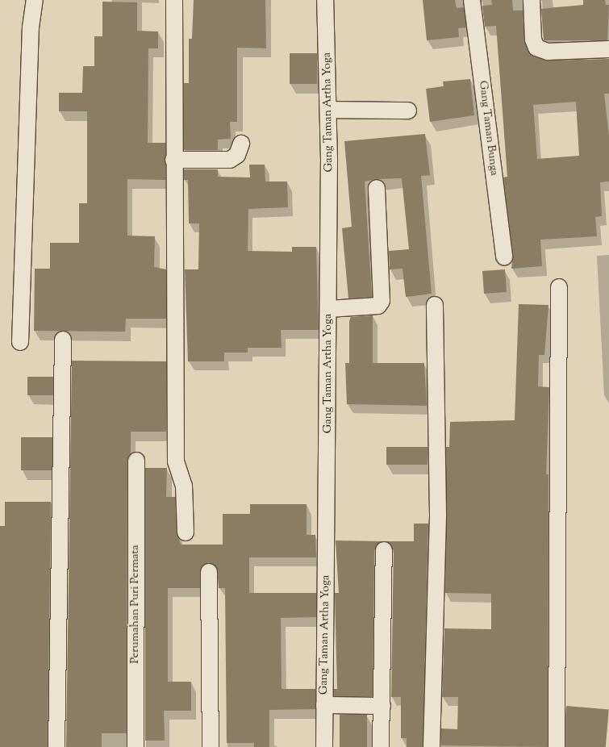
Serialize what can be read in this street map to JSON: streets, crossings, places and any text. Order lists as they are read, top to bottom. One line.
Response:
{"streets":{"street":["Gang Taman Artha Yoga","Gang Taman Bunga","Perumahan Puri Permata"]}}
